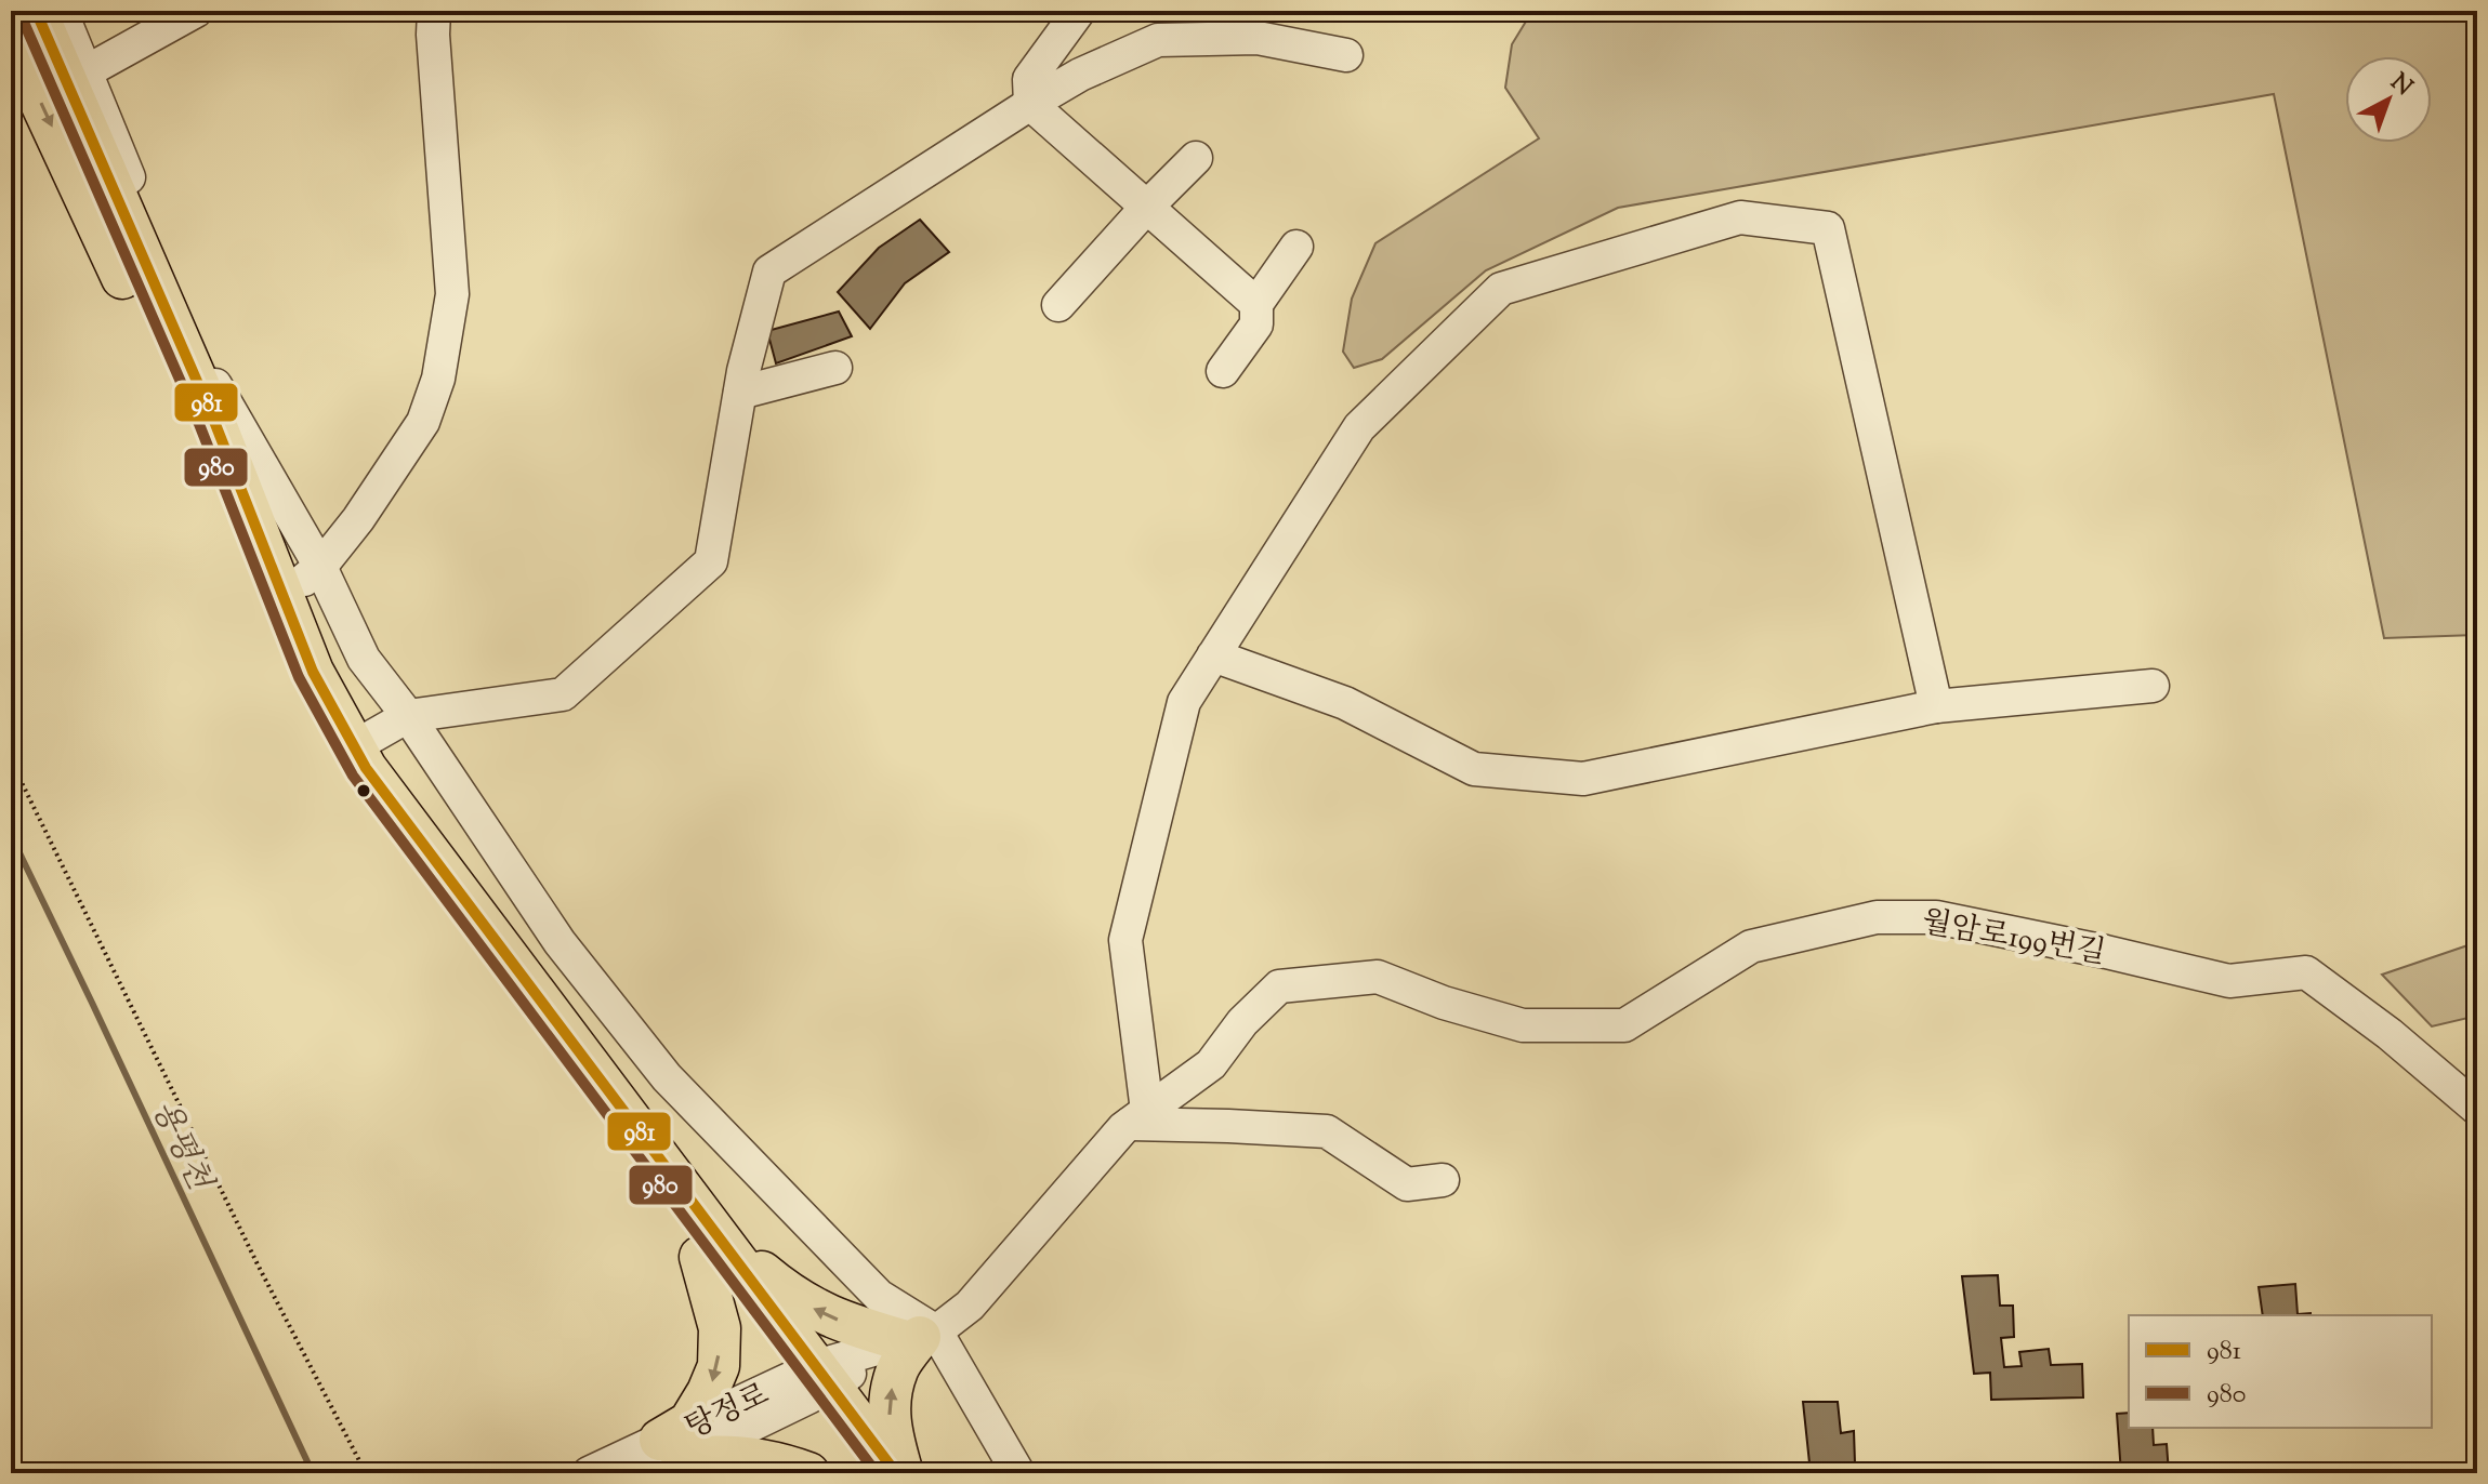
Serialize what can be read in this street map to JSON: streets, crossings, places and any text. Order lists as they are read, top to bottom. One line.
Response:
{"streets":{"street":["월암로199번길","탕정로"]},"crossings":[["월암로199번길","탕정로"]],"water":["용평천"],"lines":["transit line 981","transit line 980"],"legend":["981","980"],"north":"top right"}
